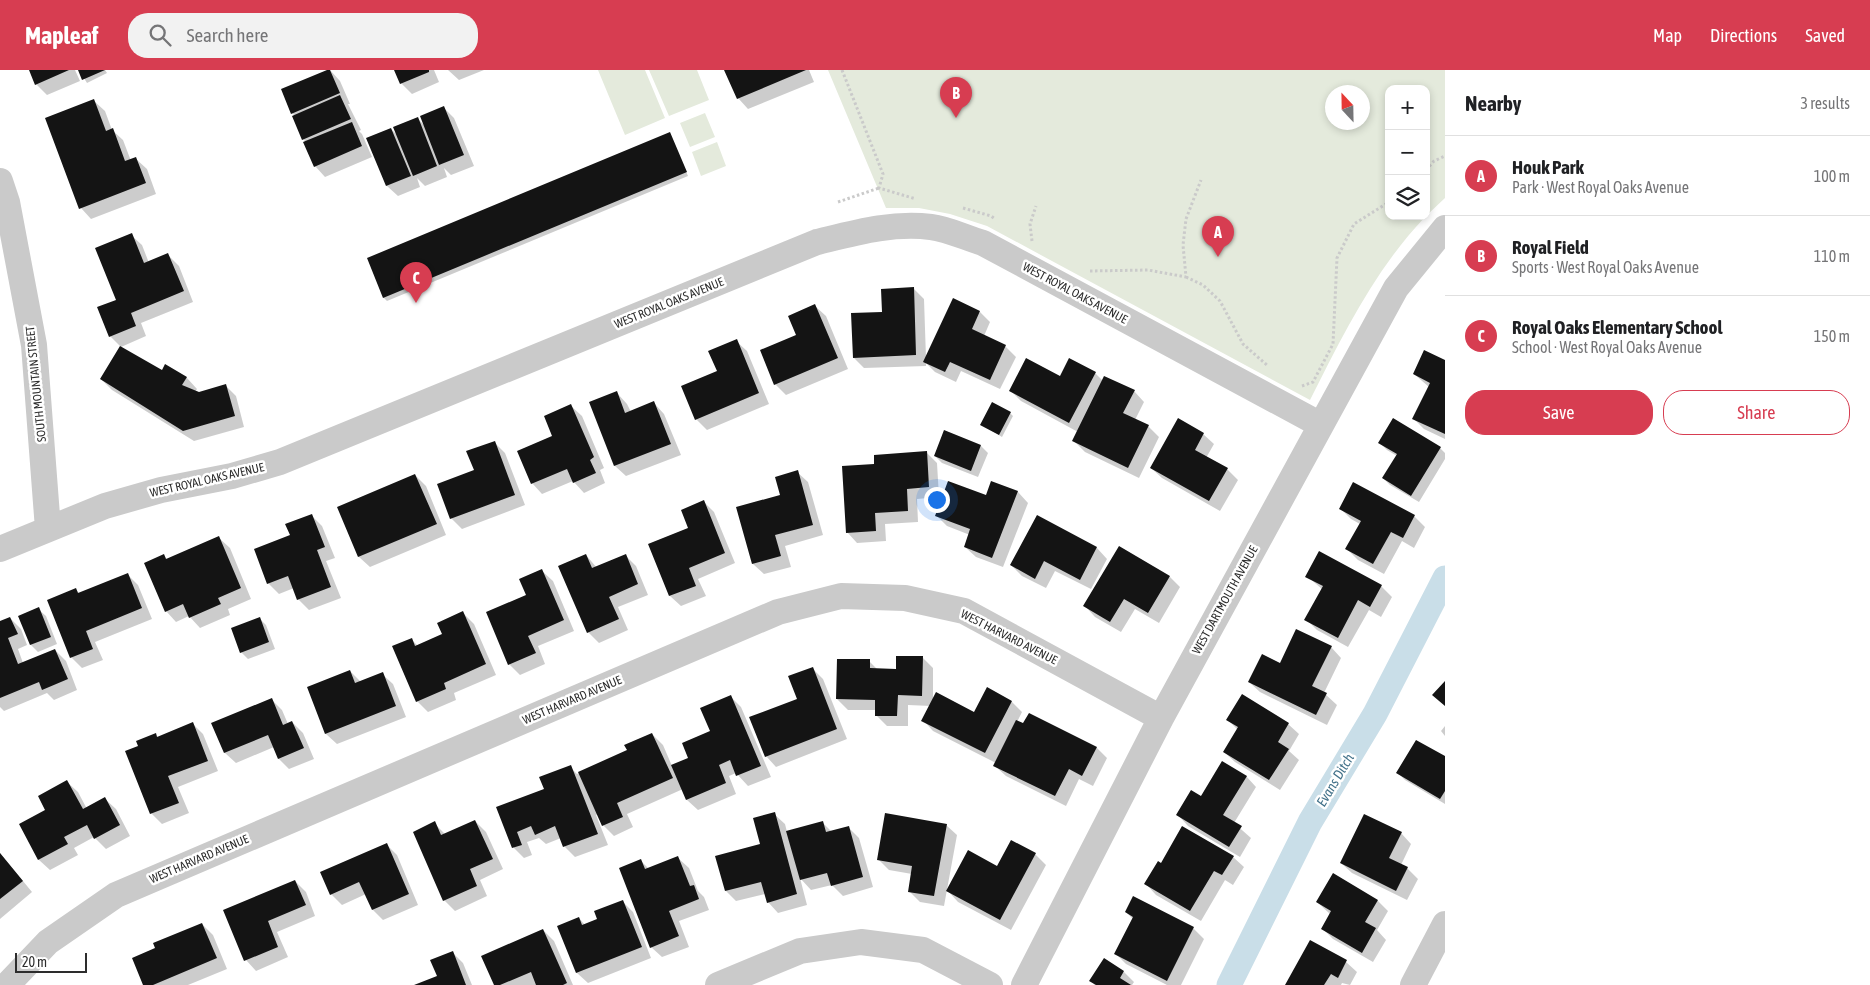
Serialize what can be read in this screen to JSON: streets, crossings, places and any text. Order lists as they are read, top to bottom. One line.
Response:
{"streets":{"street":["WEST ROYAL OAKS AVENUE","SOUTH MOUNTAIN STREET","WEST DARTMOUTH AVENUE","WEST HARVARD AVENUE"]},"crossings":[["WEST ROYAL OAKS AVENUE","SOUTH MOUNTAIN STREET"],["WEST ROYAL OAKS AVENUE","WEST DARTMOUTH AVENUE"],["WEST DARTMOUTH AVENUE","WEST HARVARD AVENUE"]],"water":["Evans Ditch"],"scale_bar":"20 m","north":"top","page":{"header":"Mapleaf","search":"Search here","nav":["Map","Directions","Saved"],"heading":["Nearby","3 results"],"pins":["B","A","C"],"map_buttons":["+","−"],"list":[{"mark":"A","name":"Houk Park","note":"Park · West Royal Oaks Avenue","value":"100 m"},{"mark":"B","name":"Royal Field","note":"Sports · West Royal Oaks Avenue","value":"110 m"},{"mark":"C","name":"Royal Oaks Elementary School","note":"School · West Royal Oaks Avenue","value":"150 m"}],"buttons":["Save","Share"],"scale":"20 m"}}
